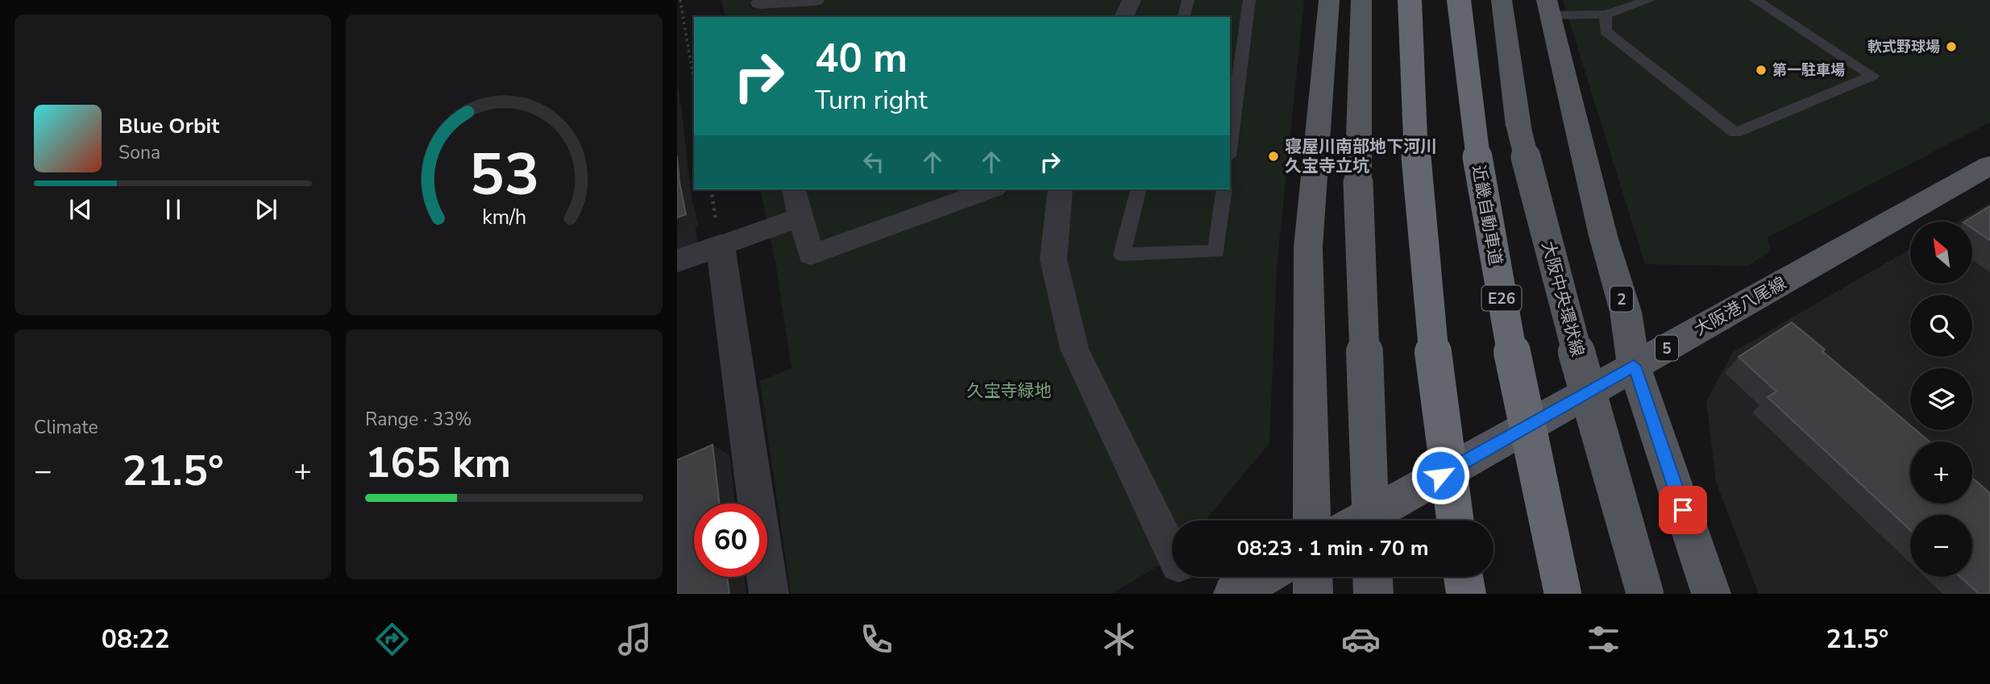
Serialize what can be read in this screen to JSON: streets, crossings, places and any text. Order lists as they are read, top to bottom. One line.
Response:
{"streets":{"highway":["近畿自動車道","E26"],"main road":["大阪中央環状線","2","大阪港八尾線","5"]},"crossings":[["2","大阪港八尾線"]],"parks":["久宝寺緑地"],"places":["軟式野球場","第一駐車場","寝屋川南部地下河川 久宝寺立坑"],"north":"top left","page":{"turn":["40 m","Turn right"],"song":["Blue Orbit","Sona"],"map_buttons":["+","−"],"tile":["Climate",["Range · 33%","165 km"]],"heat":["−","21.5°","+"],"limit":"60","trip":"08:23 · 1 min · 70 m","tabs":["08:22","21.5°"],"gauge":["53","km/h"]}}
